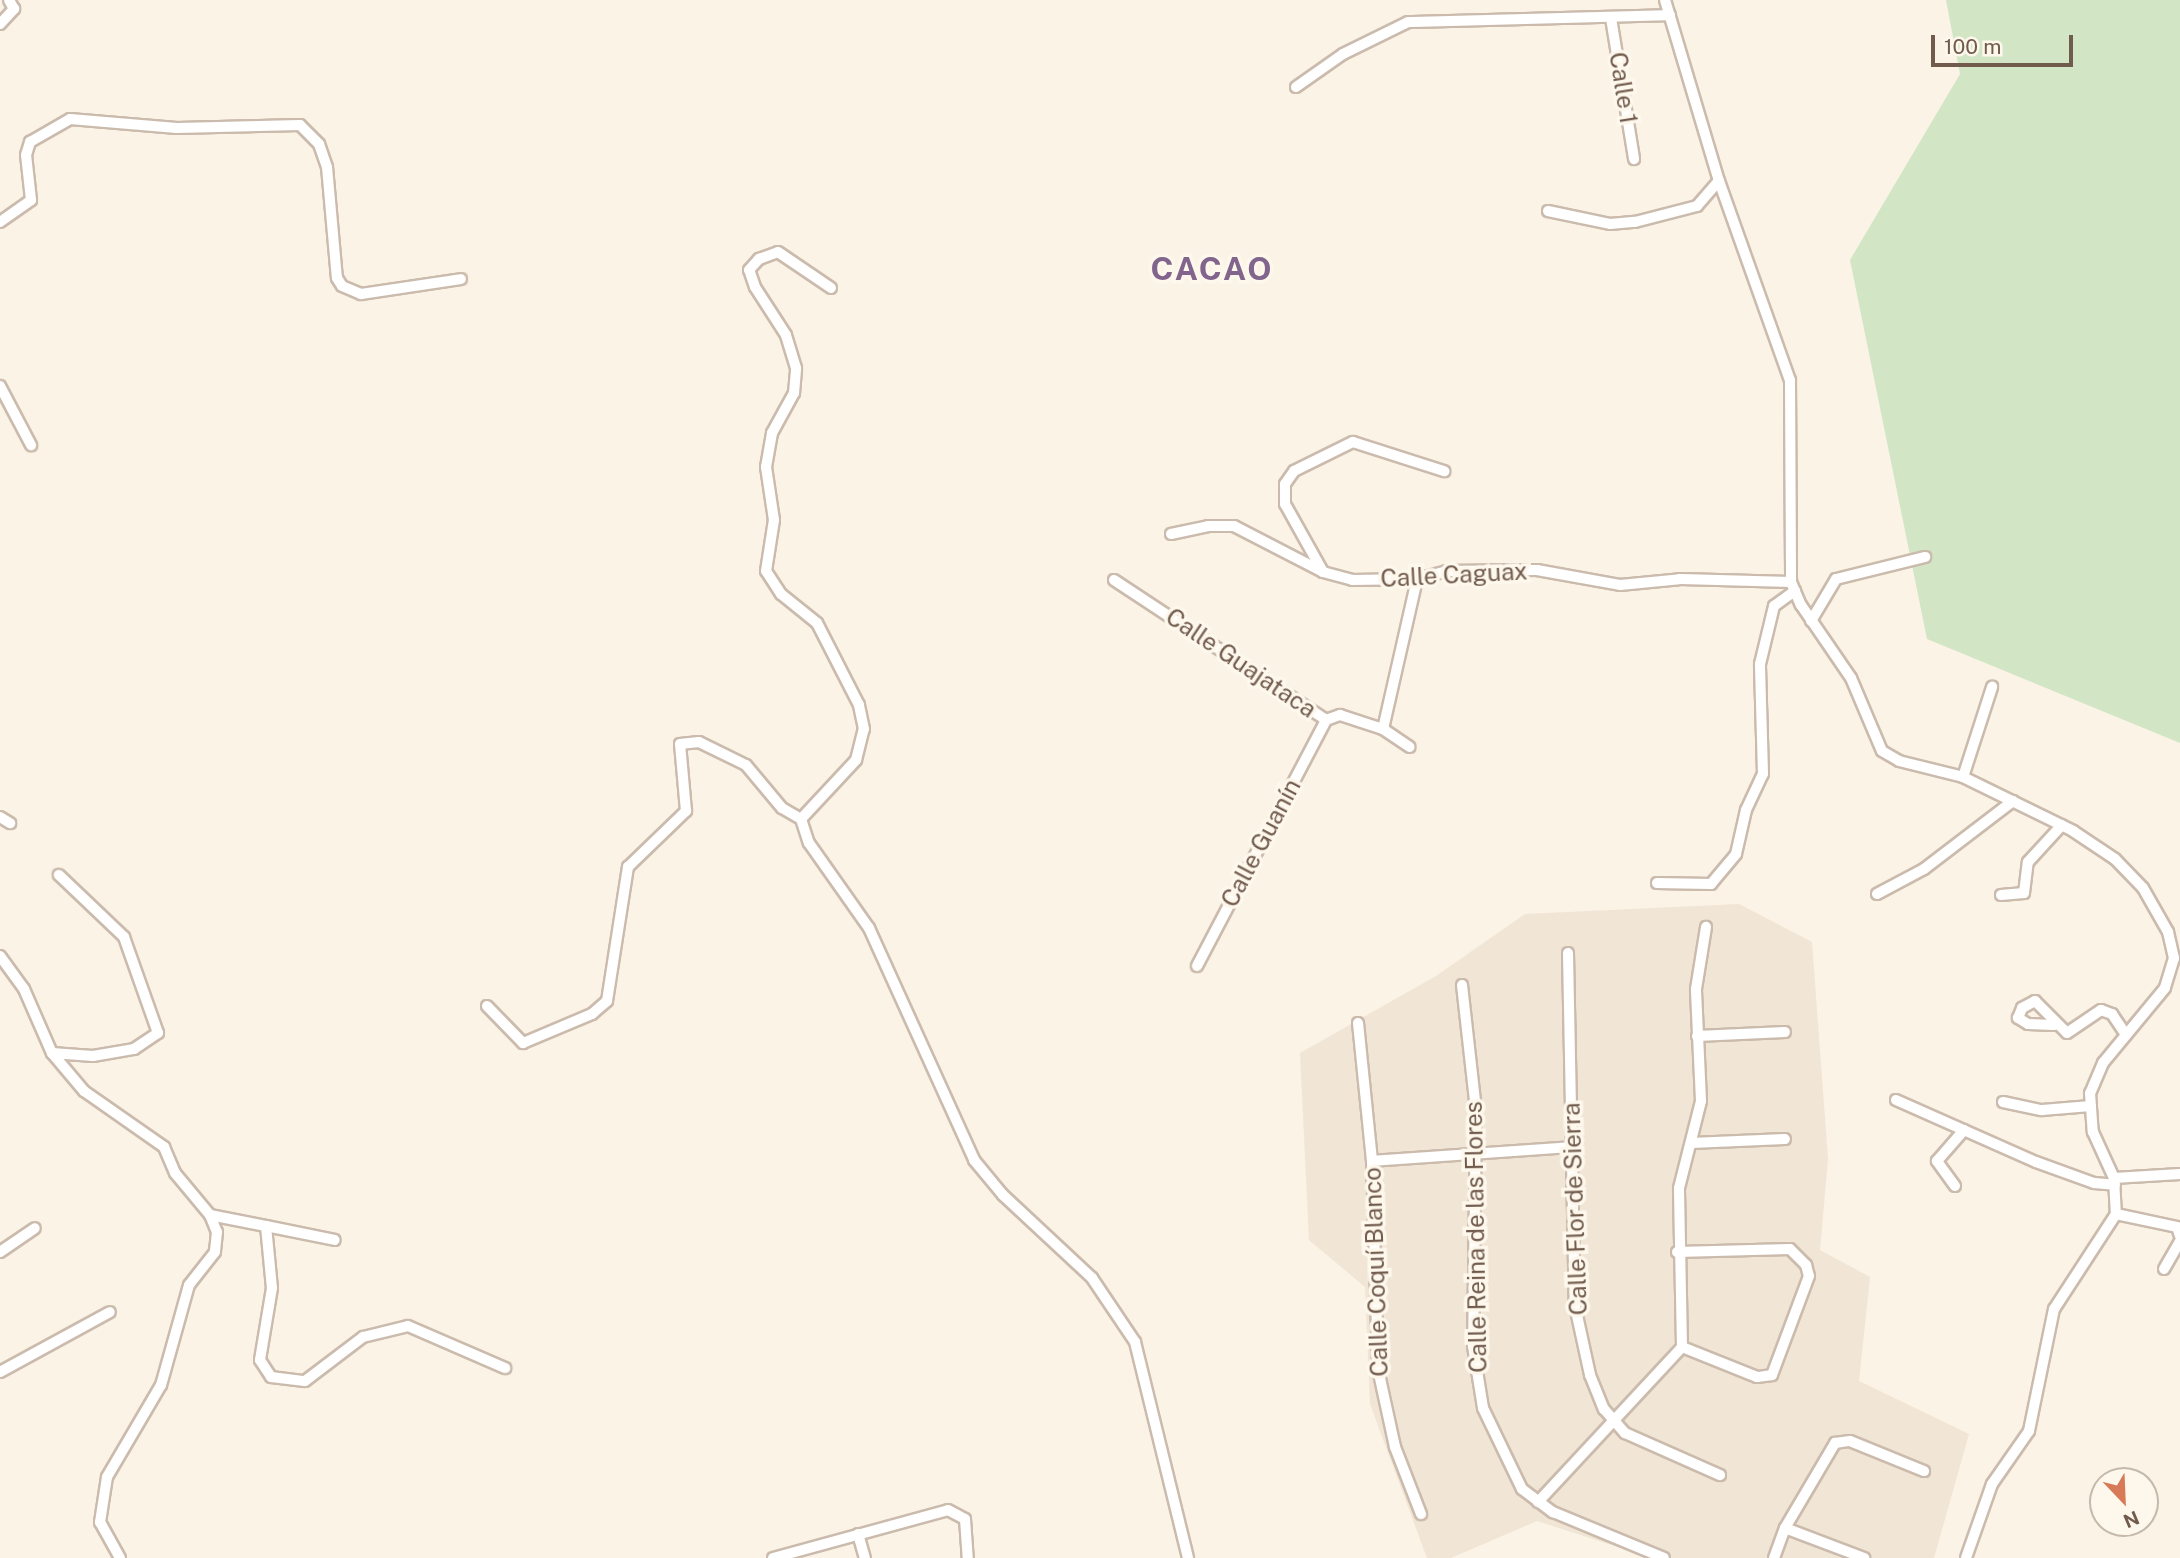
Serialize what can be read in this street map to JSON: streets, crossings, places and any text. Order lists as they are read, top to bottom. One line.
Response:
{"streets":{"street":["Calle 1","Calle Caguax","Calle Guajataca","Calle Guanín","Calle Flor de Sierra","Calle Reina de las Flores","Calle Coquí Blanco"]},"crossings":[["Calle Guajataca","Calle Guanín"]],"districts":["CACAO"],"scale_bar":"100 m","north":"bottom right"}
